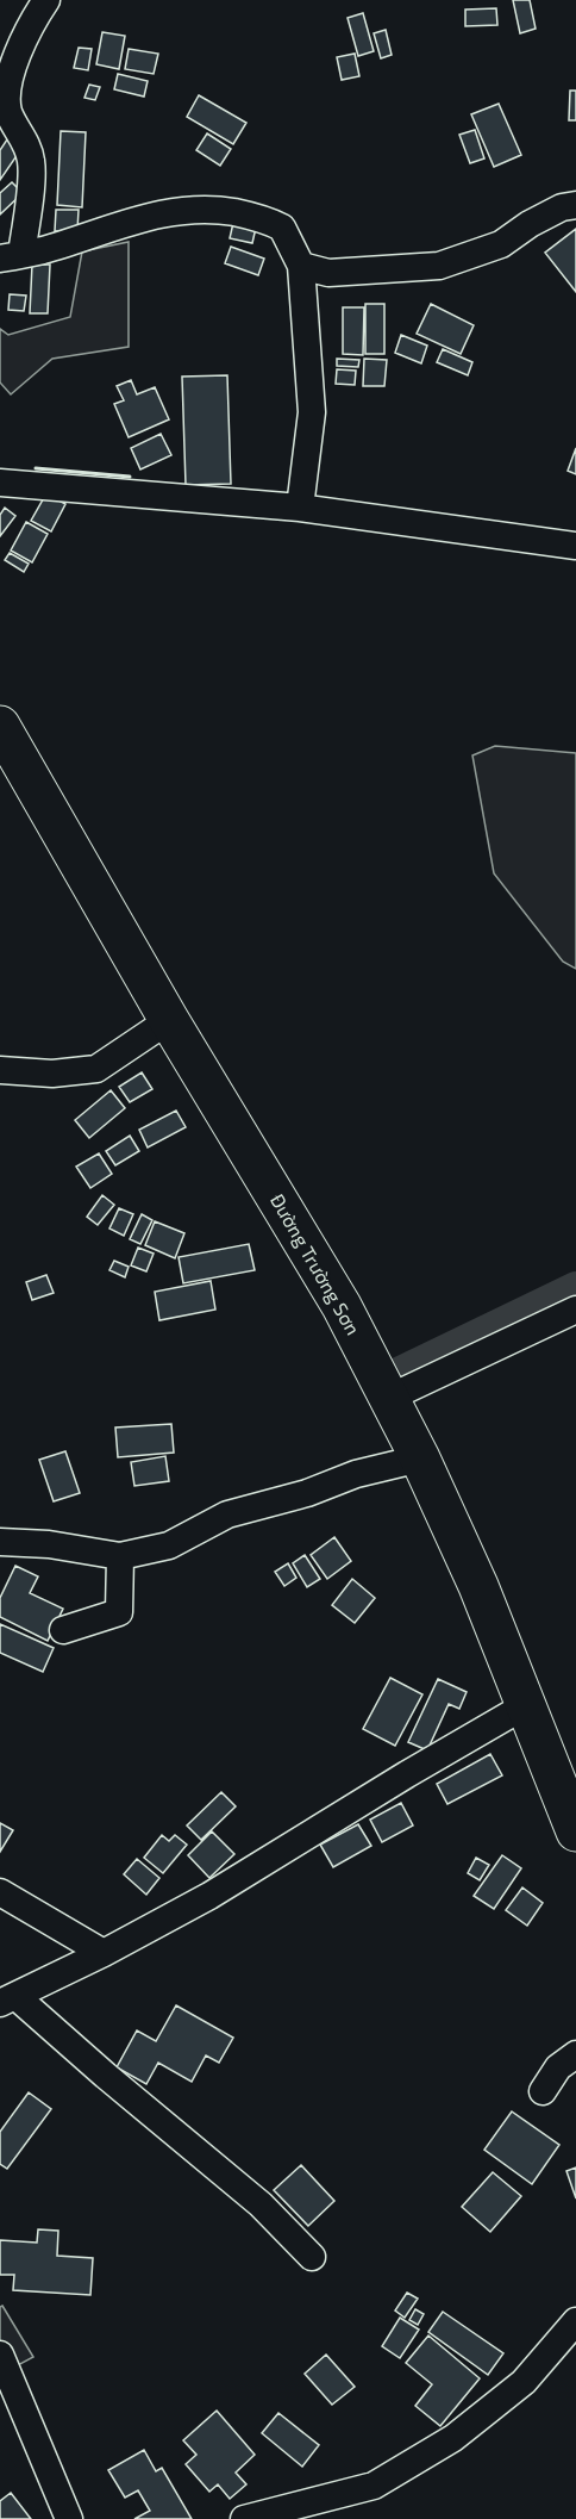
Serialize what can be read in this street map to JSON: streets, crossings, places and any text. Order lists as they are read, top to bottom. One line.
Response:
{"streets":{"highway":["Đường Trường Sơn"]}}
